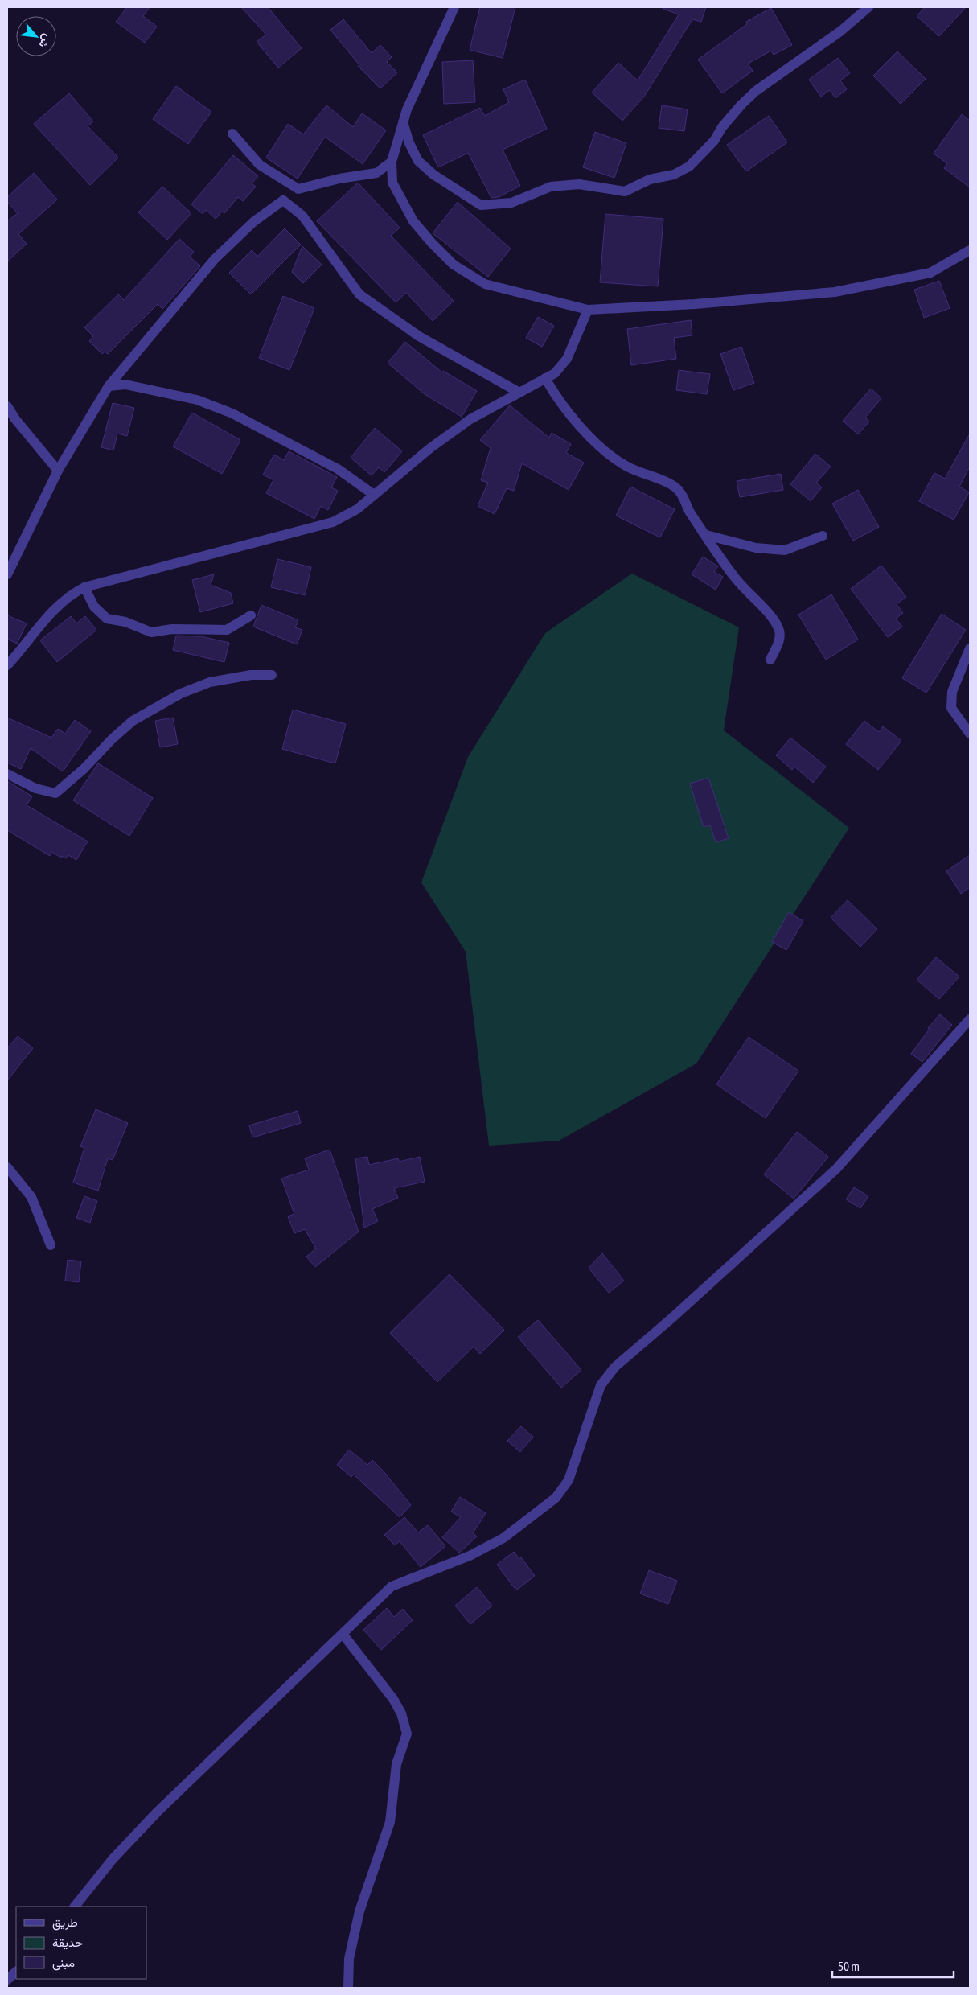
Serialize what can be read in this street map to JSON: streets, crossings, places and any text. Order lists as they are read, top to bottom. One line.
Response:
{"legend":["طريق","حديقة","مبنى"],"scale_bar":"50 m","north":"bottom right"}
